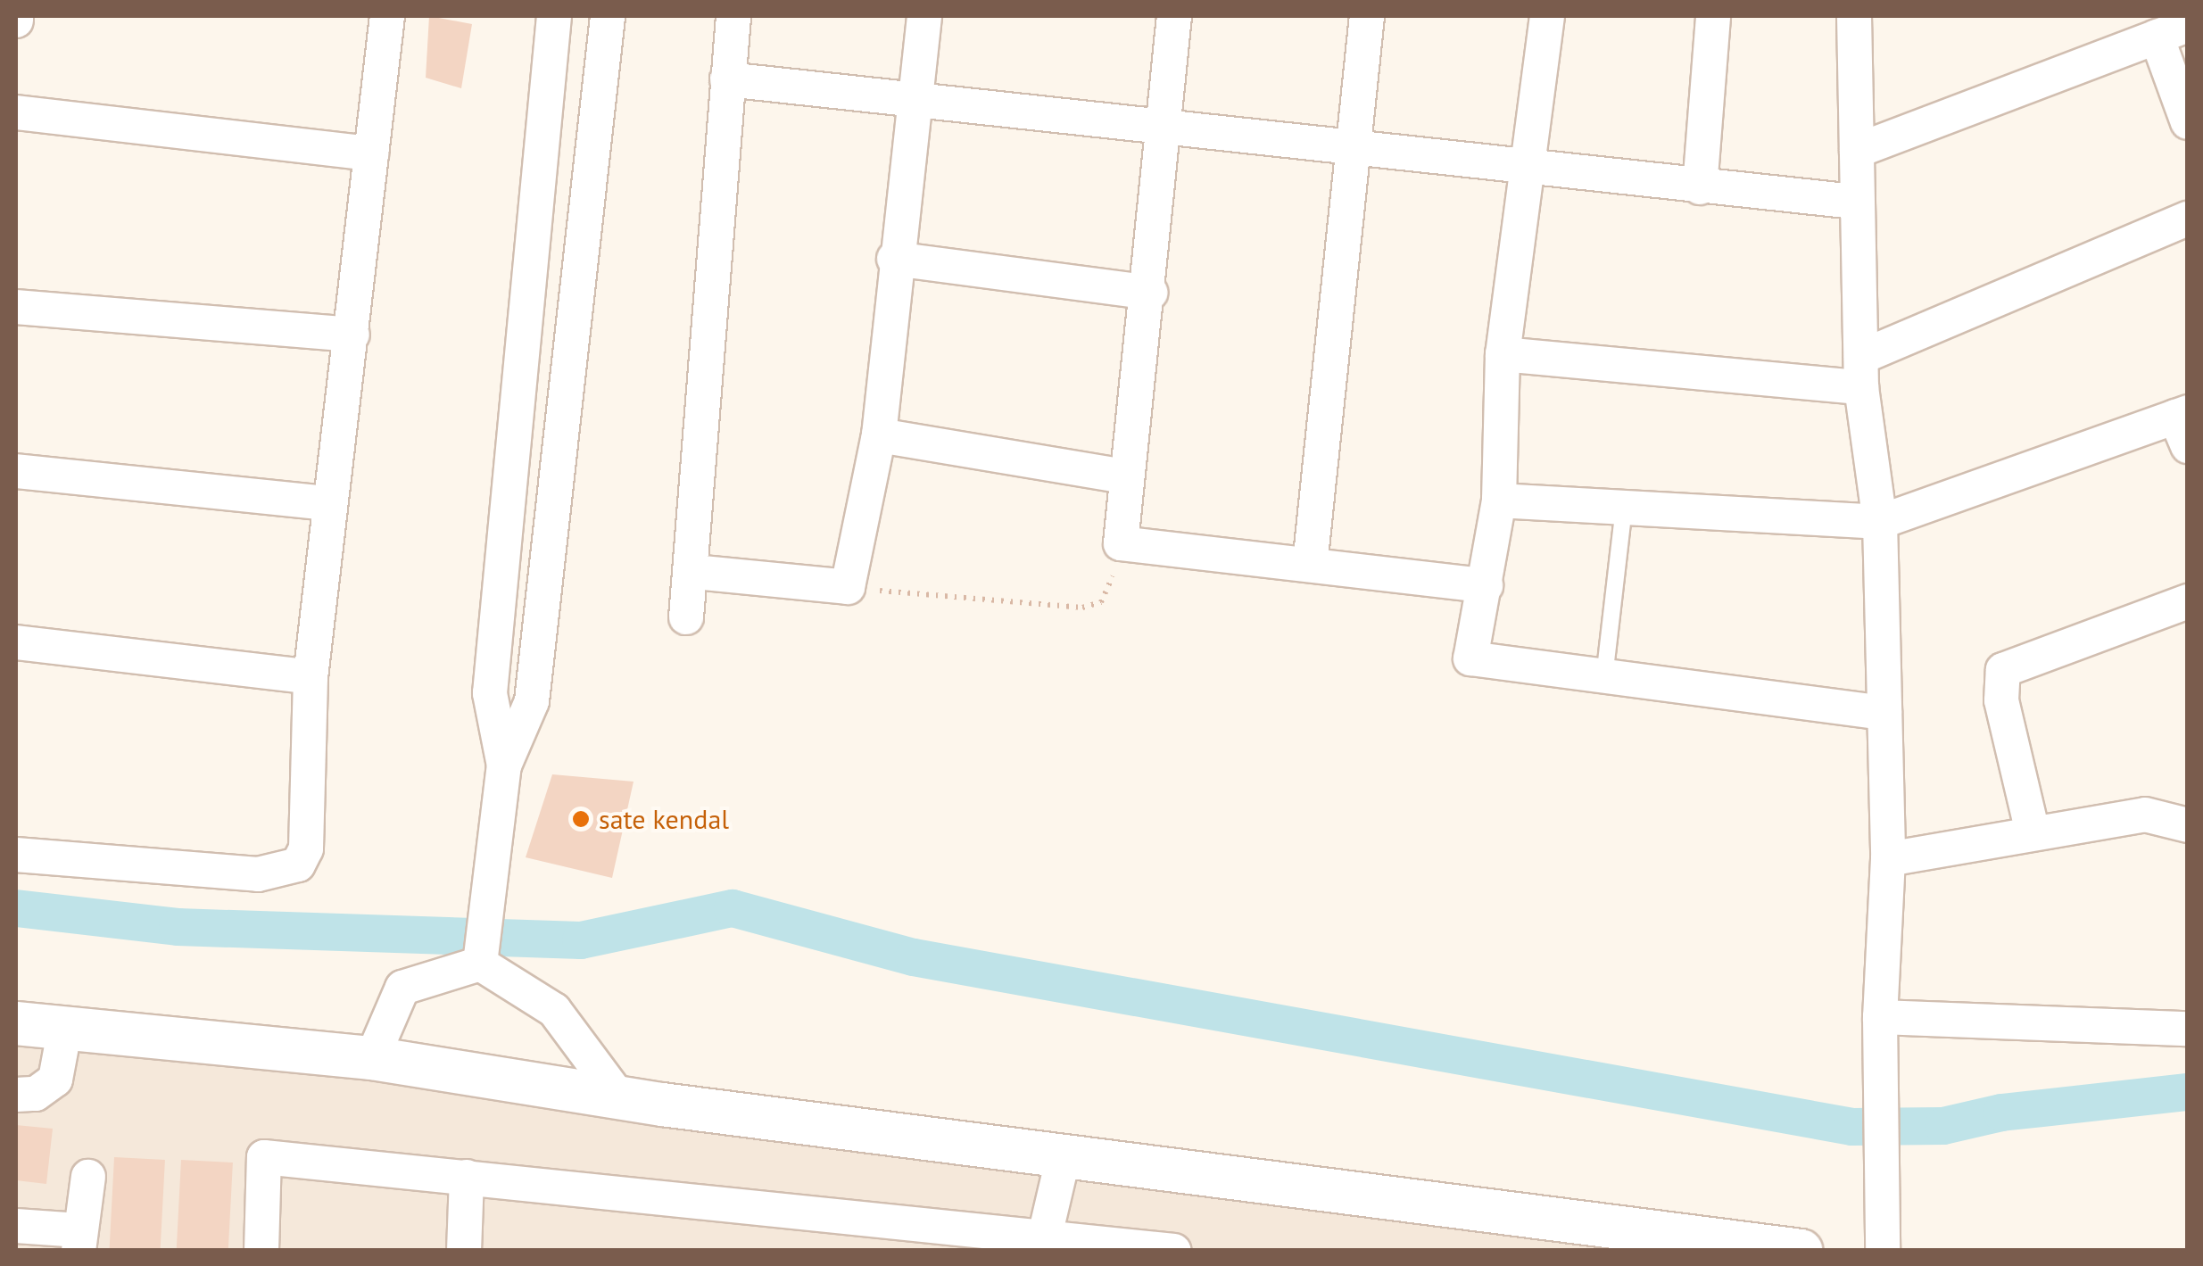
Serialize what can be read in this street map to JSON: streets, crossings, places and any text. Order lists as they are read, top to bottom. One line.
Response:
{"places":["sate kendal"]}
